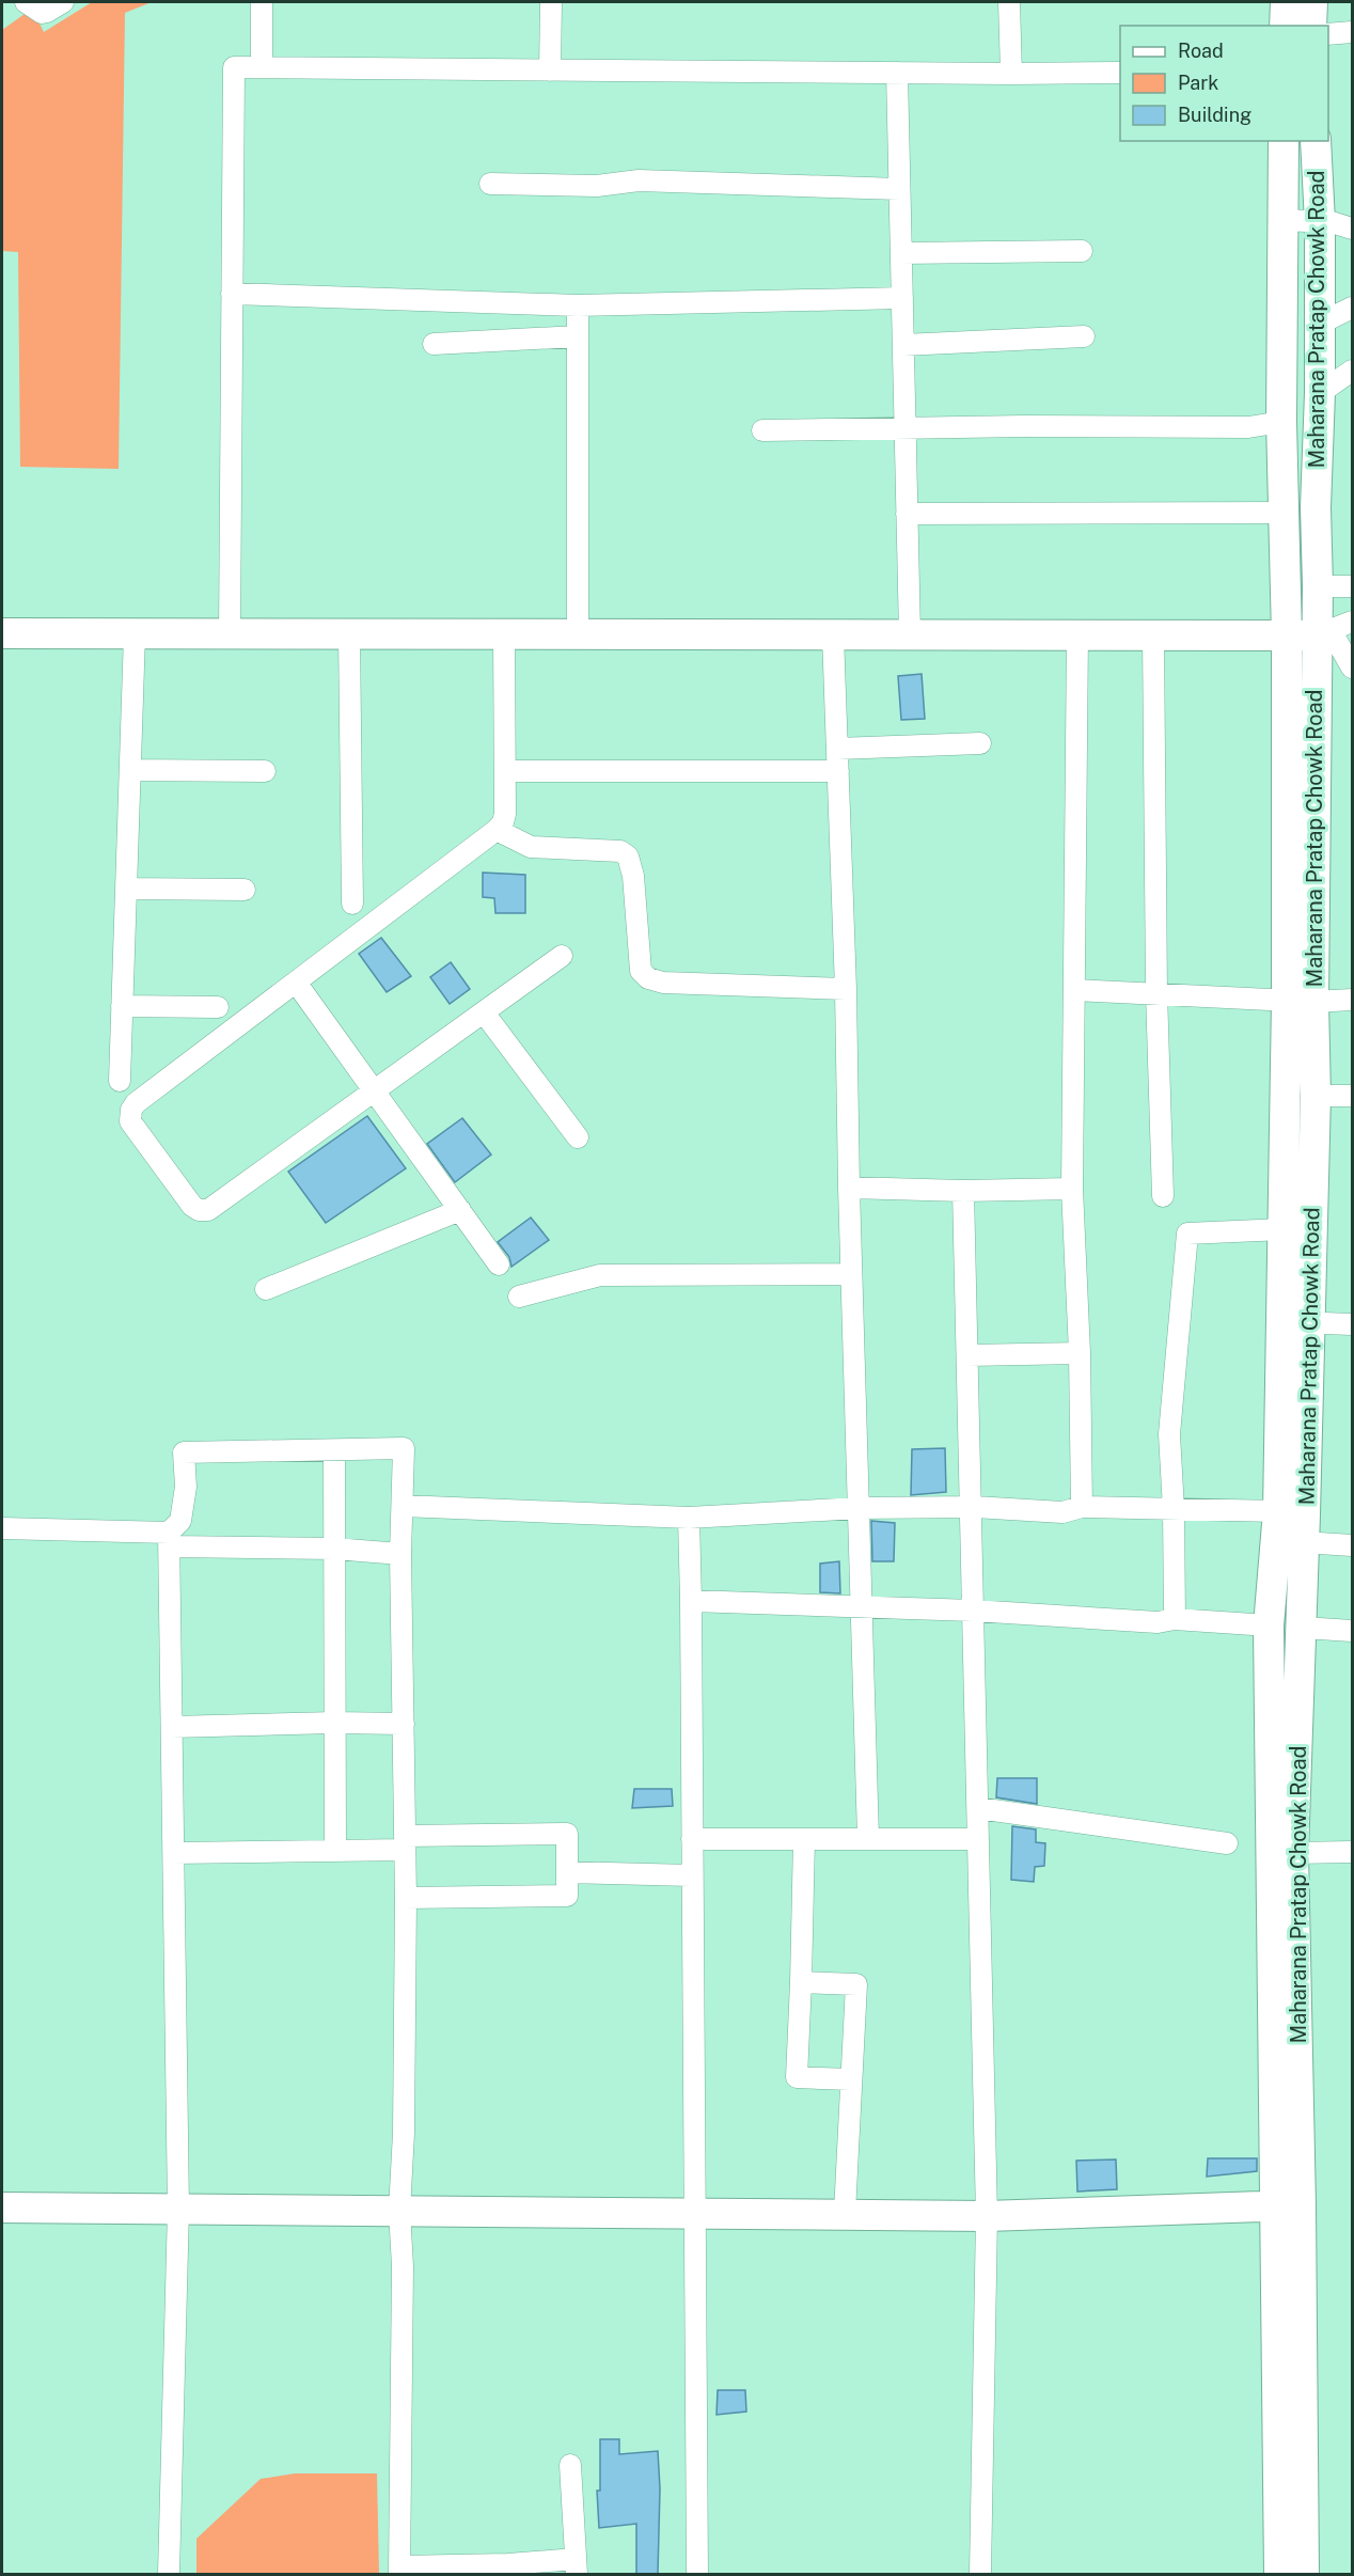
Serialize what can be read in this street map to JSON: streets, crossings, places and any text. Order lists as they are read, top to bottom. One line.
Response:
{"streets":{"main road":["Maharana Pratap Chowk Road"]},"legend":["Road","Park","Building"]}
